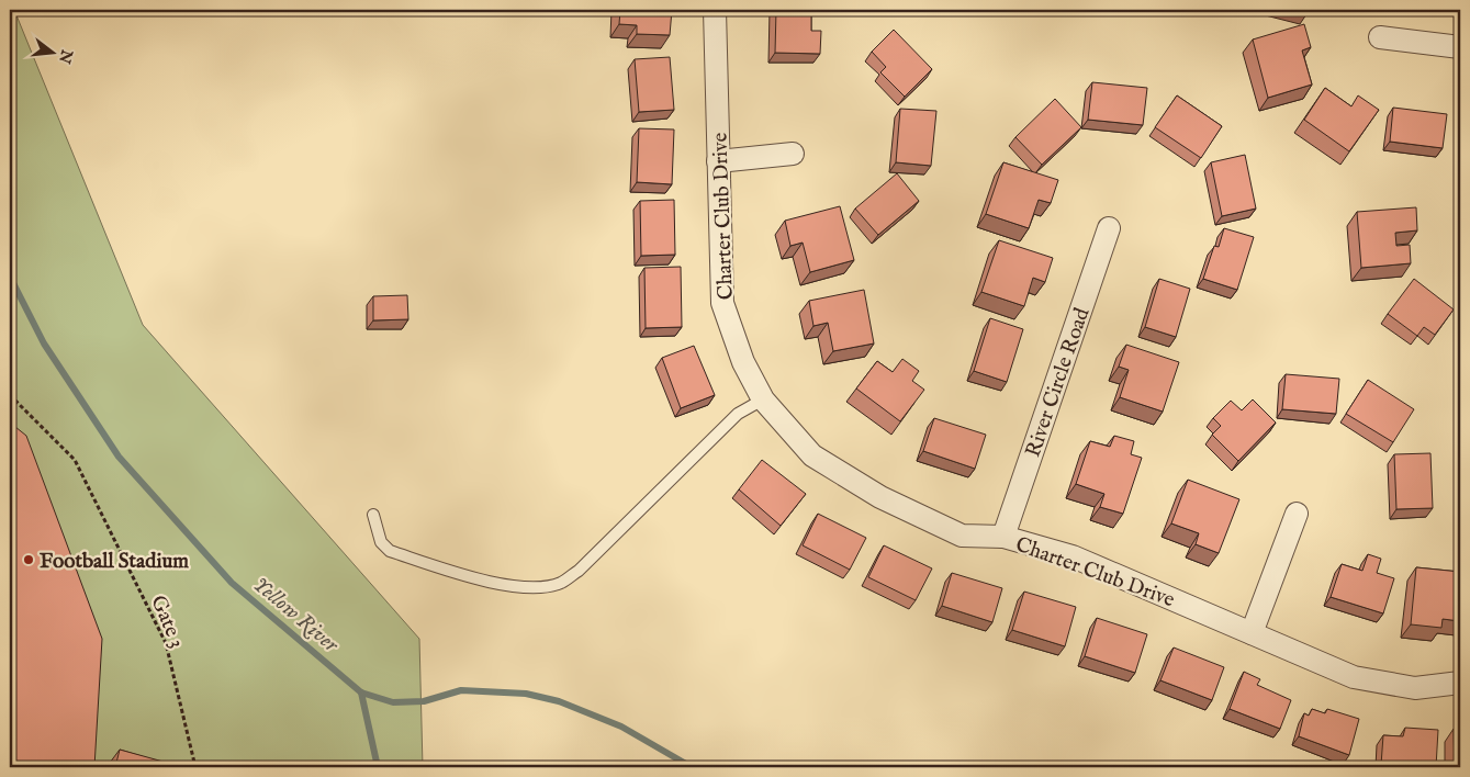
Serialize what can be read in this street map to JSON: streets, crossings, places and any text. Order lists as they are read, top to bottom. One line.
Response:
{"streets":{"street":["Charter Club Drive","River Circle Road"],"path":["Gate 3"]},"crossings":[["Charter Club Drive","River Circle Road"]],"water":["Yellow River"],"places":["Football Stadium"],"north":"right"}
